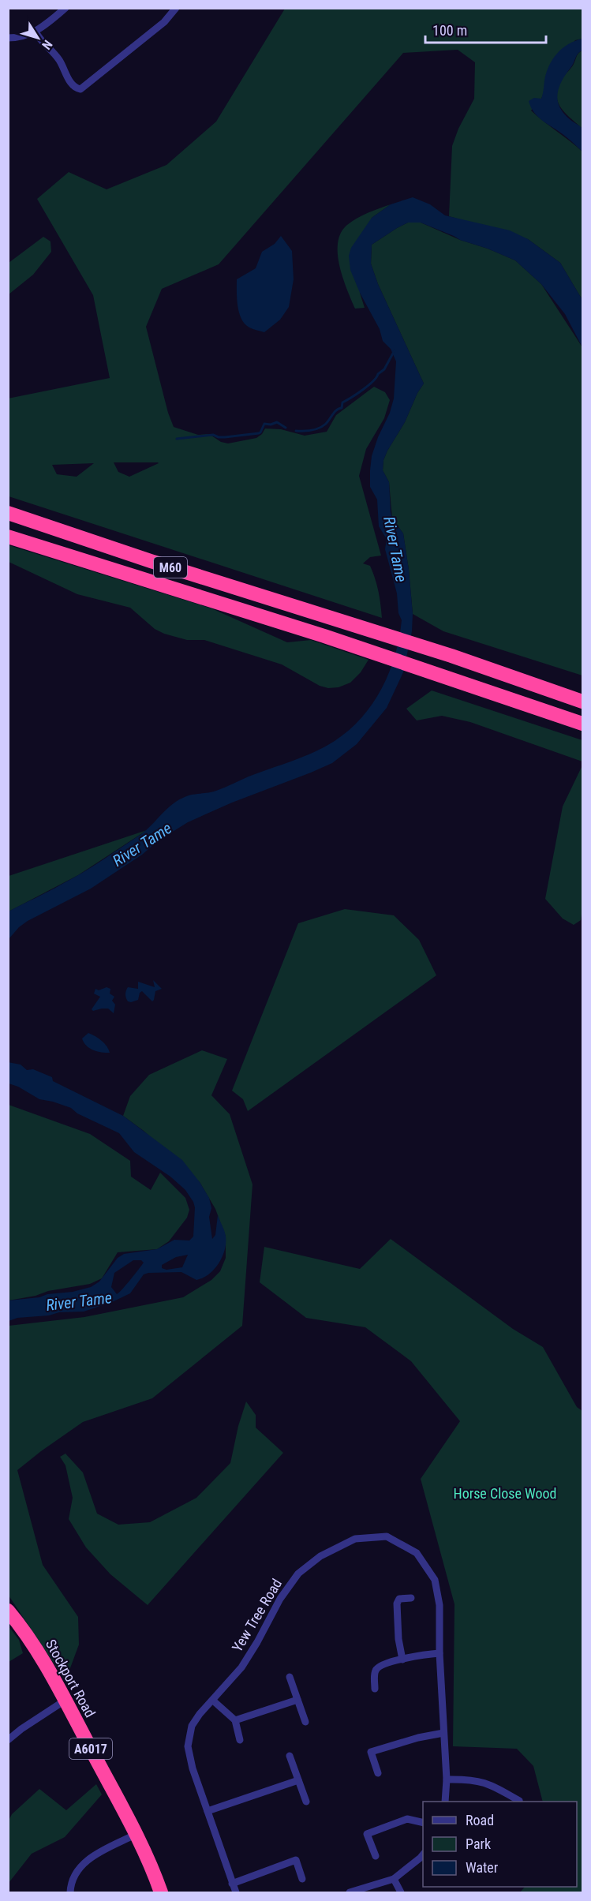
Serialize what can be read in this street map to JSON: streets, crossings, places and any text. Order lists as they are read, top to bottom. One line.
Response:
{"streets":{"highway":["M60","Stockport Road","A6017"],"street":["Yew Tree Road"]},"water":["River Tame"],"parks":["Horse Close Wood"],"legend":["Road","Park","Water"],"scale_bar":"100 m","north":"bottom right"}
